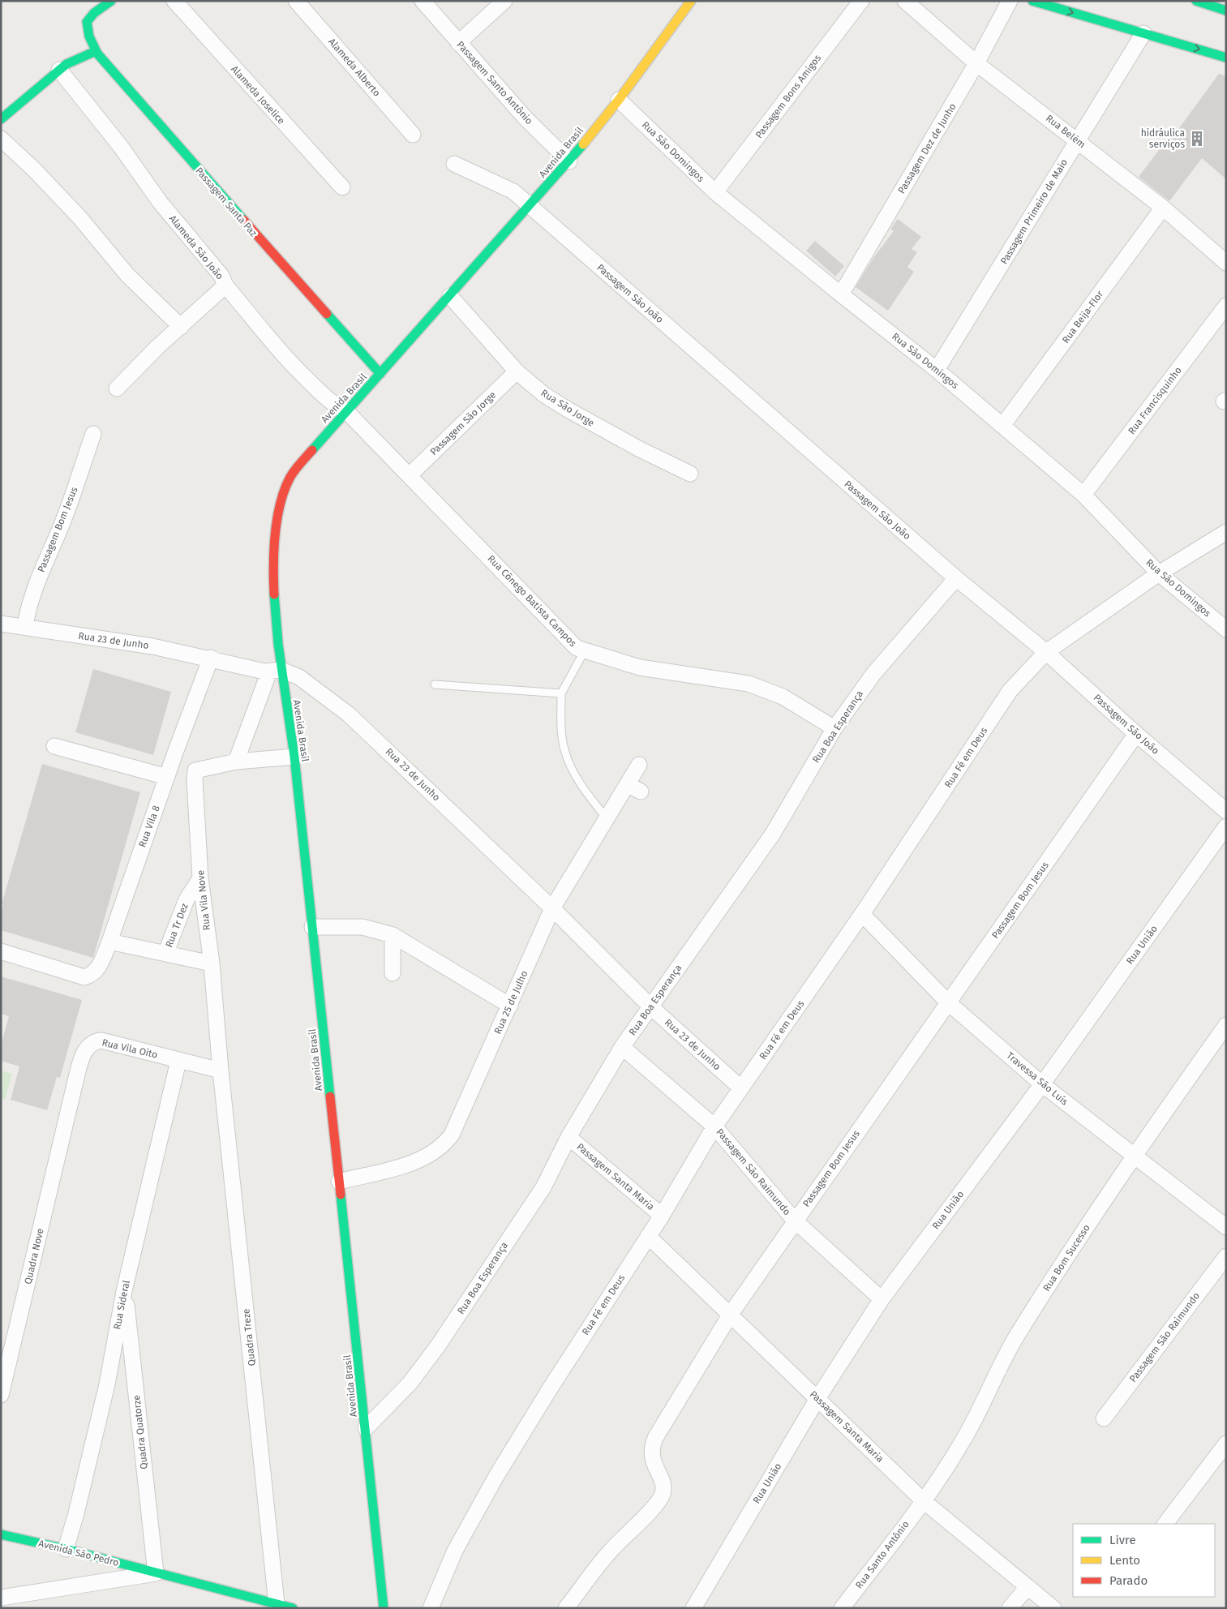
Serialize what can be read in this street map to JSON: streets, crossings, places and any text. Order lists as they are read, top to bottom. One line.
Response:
{"streets":{"main road":["Avenida Brasil","Passagem Santa Paz","Avenida São Pedro"],"street":["Alameda Alberto","Passagem Santo Antônio","Alameda Joselice","Passagem Bons Amigos","Rua Belém","Passagem Dez de Junho","Rua São Domingos","Passagem Primeiro de Maio","Alameda São João","Passagem São João","Rua Beija-Flor","Rua Francisquinho","Rua São Jorge","Passagem São Jorge","Passagem Bom Jesus","Rua Cônego Batista Campos","Rua 23 de Junho","Rua Boa Esperança","Rua Fé em Deus","Rua Vila 8","Rua Vila Nove","Rua Tr Dez","Rua União","Rua 25 de Julho","Rua Vila Oito","Travessa São Luís","Passagem São Raimundo","Passagem Santa Maria","Quadra Nove","Rua Bom Sucesso","Rua Sideral","Quadra Treze","Quadra Quatorze","Rua Santo Antônio"]},"crossings":[["Passagem Santo Antônio","Avenida Brasil"],["Passagem Bons Amigos","Rua São Domingos"],["Rua Belém","Passagem Dez de Junho"],["Rua Belém","Passagem Primeiro de Maio"],["Rua Belém","Rua Beija-Flor"],["Passagem Dez de Junho","Rua São Domingos"],["Rua São Domingos","Avenida Brasil"],["Rua São Domingos","Passagem Primeiro de Maio"],["Rua São Domingos","Rua Beija-Flor"],["Rua São Domingos","Rua Francisquinho"],["Rua São Domingos","Rua Fé em Deus"],["Avenida Brasil","Passagem Santa Paz"],["Avenida Brasil","Alameda São João"],["Avenida Brasil","Passagem São João"],["Avenida Brasil","Rua São Jorge"],["Avenida Brasil","Rua Cônego Batista Campos"],["Avenida Brasil","Rua 23 de Junho"],["Avenida Brasil","Rua Boa Esperança"],["Avenida Brasil","Rua 25 de Julho"],["Alameda São João","Rua Cônego Batista Campos"],["Passagem São João","Passagem Bom Jesus"],["Passagem São João","Rua Boa Esperança"],["Passagem São João","Rua Fé em Deus"],["Rua São Jorge","Passagem São Jorge"],["Passagem São Jorge","Rua Cônego Batista Campos"],["Passagem Bom Jesus","Rua 23 de Junho"],["Passagem Bom Jesus","Travessa São Luís"],["Passagem Bom Jesus","Passagem São Raimundo"],["Passagem Bom Jesus","Passagem Santa Maria"],["Rua Cônego Batista Campos","Rua Boa Esperança"],["Rua 23 de Junho","Rua Boa Esperança"],["Rua 23 de Junho","Rua Fé em Deus"],["Rua 23 de Junho","Rua Vila 8"],["Rua 23 de Junho","Rua 25 de Julho"],["Rua Boa Esperança","Passagem São Raimundo"],["Rua Boa Esperança","Passagem Santa Maria"],["Rua Fé em Deus","Travessa São Luís"],["Rua Fé em Deus","Passagem São Raimundo"],["Rua Fé em Deus","Passagem Santa Maria"],["Rua Vila Nove","Rua Tr Dez"],["Rua Vila Nove","Rua Vila Oito"],["Rua Vila Nove","Quadra Treze"],["Rua União","Travessa São Luís"],["Rua União","Passagem São Raimundo"],["Rua União","Passagem Santa Maria"],["Rua Vila Oito","Quadra Nove"],["Rua Vila Oito","Rua Sideral"],["Rua Vila Oito","Quadra Treze"],["Travessa São Luís","Rua Bom Sucesso"],["Passagem Santa Maria","Rua Bom Sucesso"],["Passagem Santa Maria","Rua Santo Antônio"],["Rua Bom Sucesso","Rua Santo Antônio"],["Rua Sideral","Quadra Quatorze"],["Rua Sideral","Avenida São Pedro"],["Quadra Treze","Avenida São Pedro"],["Quadra Quatorze","Avenida São Pedro"]],"places":{"building":["hidráulica serviços"]},"legend":["Livre","Lento","Parado"]}
